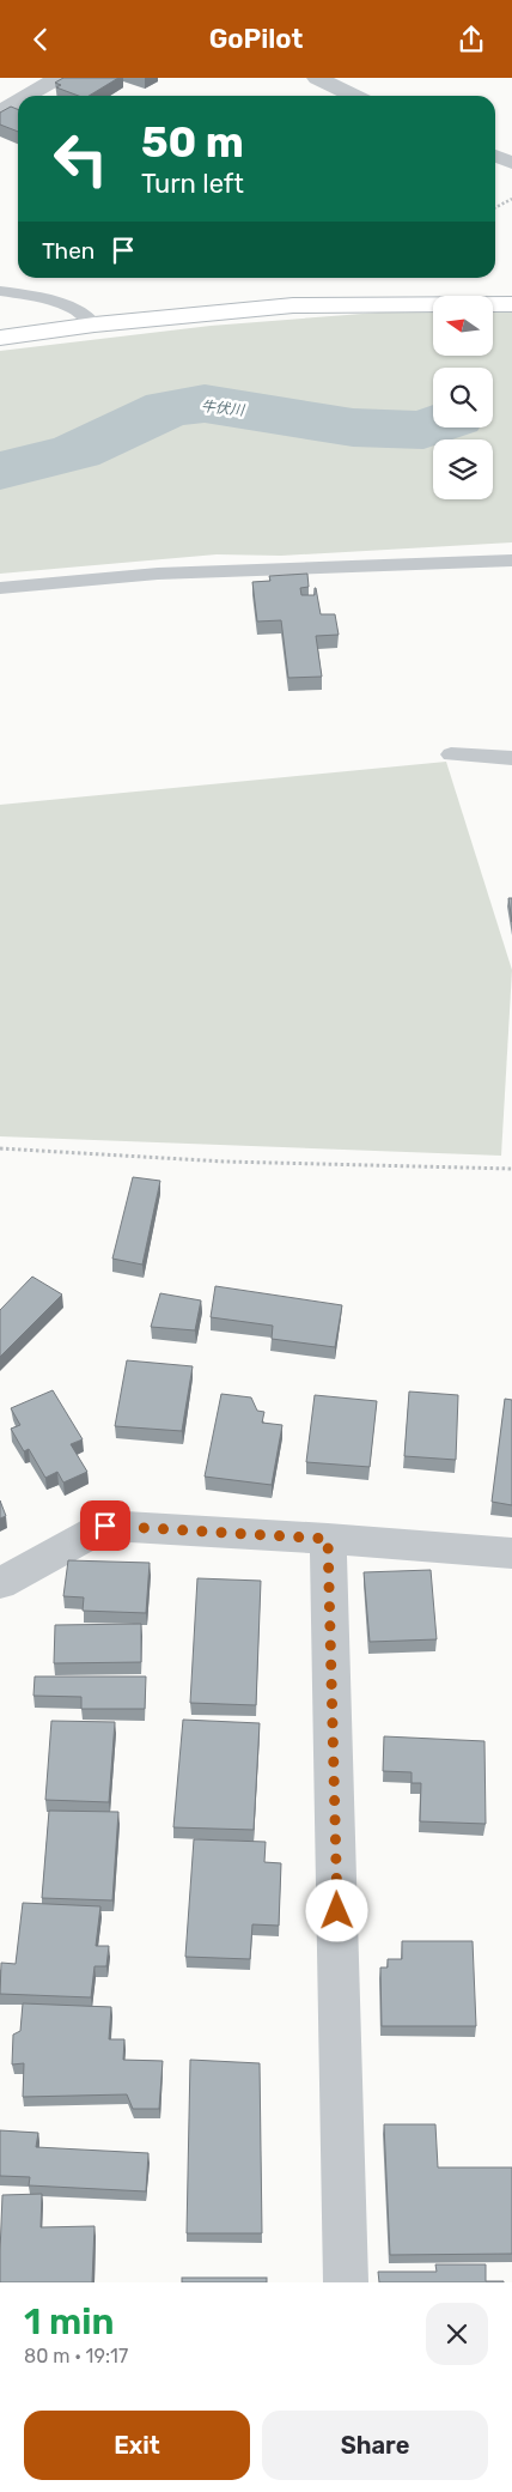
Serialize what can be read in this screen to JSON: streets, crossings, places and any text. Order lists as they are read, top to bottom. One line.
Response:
{"water":["牛伏川"],"north":"left","page":{"header":"GoPilot","turn":["50 m","Turn left"],"then":"Then","heading":["1 min","80 m · 19:17"],"buttons":["Exit","Share"]}}
